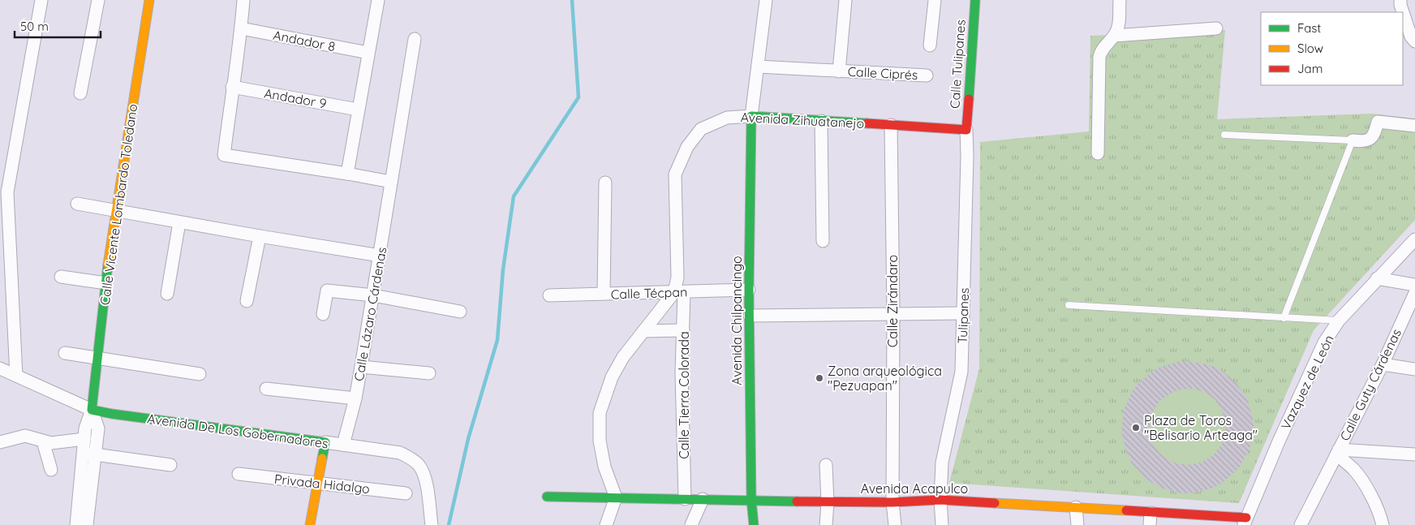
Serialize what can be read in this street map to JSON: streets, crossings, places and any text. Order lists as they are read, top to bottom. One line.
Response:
{"streets":{"street":["Andador 8","Calle Tulipanes","Calle Ciprés","Andador 9","Avenida Zihuatanejo","Calle Vicente Lombardo Toledano","Calle Técpan","Calle Zirándaro","Calle Lázaro Cárdenas","Tulipanes","Avenida Chilpancingo","Vazquez de León","Calle Guty Cárdenas","Calle Tierra Colorada","Avenida De Los Gobernadores","Privada Hidalgo","Avenida Acapulco"]},"crossings":[["Calle Tulipanes","Avenida Zihuatanejo"],["Calle Tulipanes","Tulipanes"],["Avenida Zihuatanejo","Calle Técpan"],["Avenida Zihuatanejo","Calle Zirándaro"],["Avenida Zihuatanejo","Tulipanes"],["Avenida Zihuatanejo","Avenida Chilpancingo"],["Avenida Zihuatanejo","Calle Tierra Colorada"],["Avenida Zihuatanejo","Avenida Acapulco"],["Calle Vicente Lombardo Toledano","Avenida De Los Gobernadores"],["Calle Técpan","Avenida Chilpancingo"],["Calle Técpan","Calle Tierra Colorada"],["Calle Zirándaro","Avenida Acapulco"],["Calle Lázaro Cárdenas","Avenida De Los Gobernadores"],["Tulipanes","Avenida Acapulco"],["Avenida Chilpancingo","Avenida Acapulco"],["Vazquez de León","Avenida Acapulco"],["Calle Tierra Colorada","Avenida Acapulco"]],"places":["Zona arqueológica \"Pezuapan\"","Plaza de Toros \"Belisario Arteaga\""],"legend":["Fast","Slow","Jam"],"scale_bar":"50 m"}
